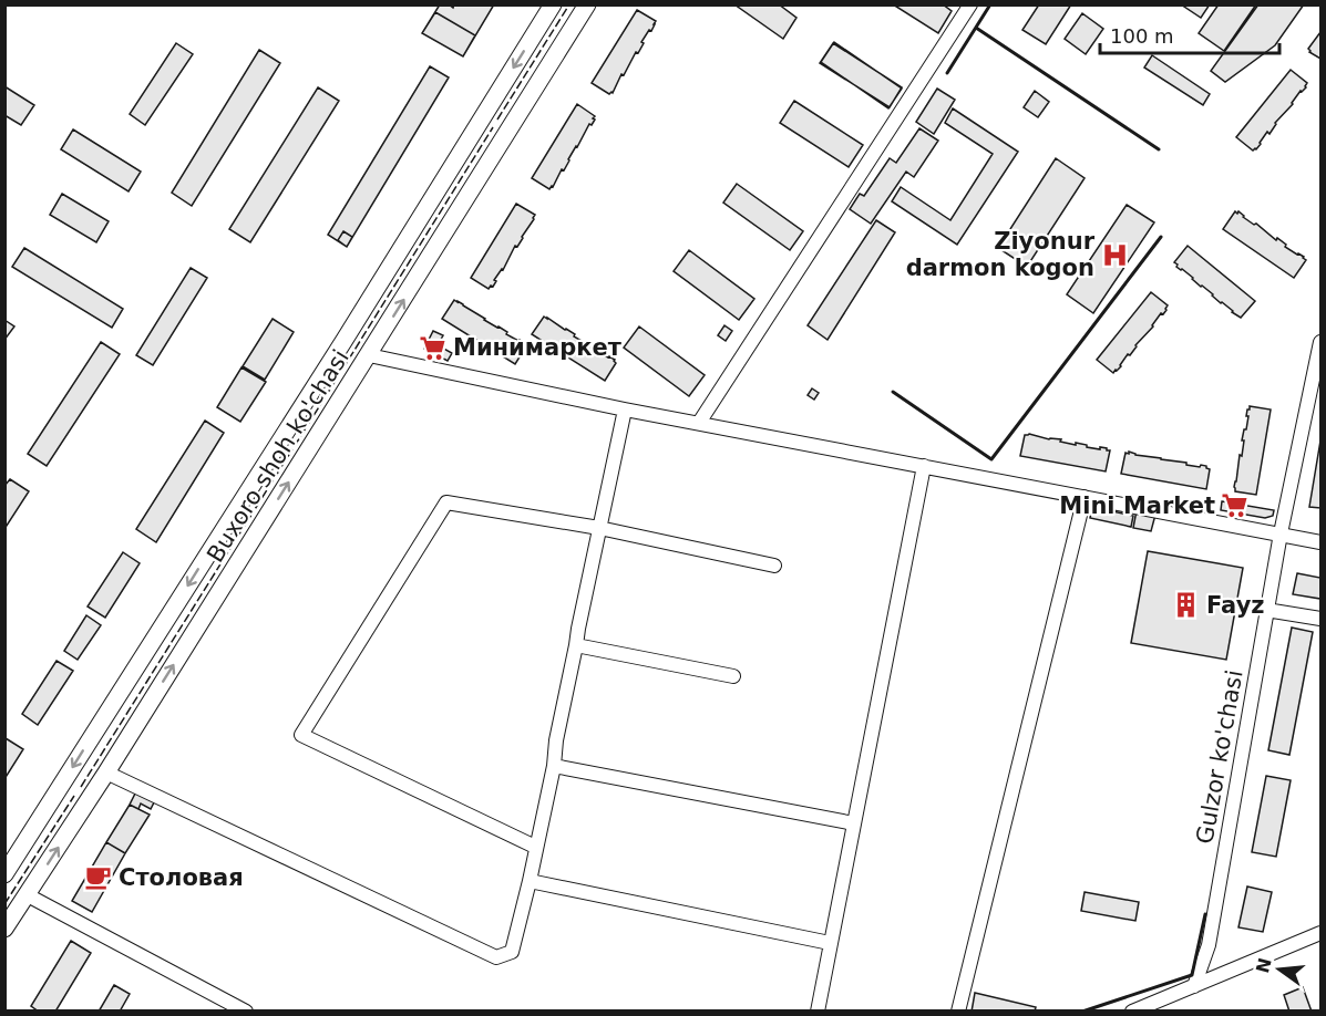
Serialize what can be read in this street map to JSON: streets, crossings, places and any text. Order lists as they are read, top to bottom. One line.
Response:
{"streets":{"main road":["Buxoro shoh ko'chasi"],"street":["Gulzor ko'chasi"]},"places":{"hospital":["Ziyonur darmon kogon"],"supermarket":["Минимаркет","Mini Market"],"building":["Fayz"],"cafe":["Столовая"]},"scale_bar":"100 m","north":"left"}
